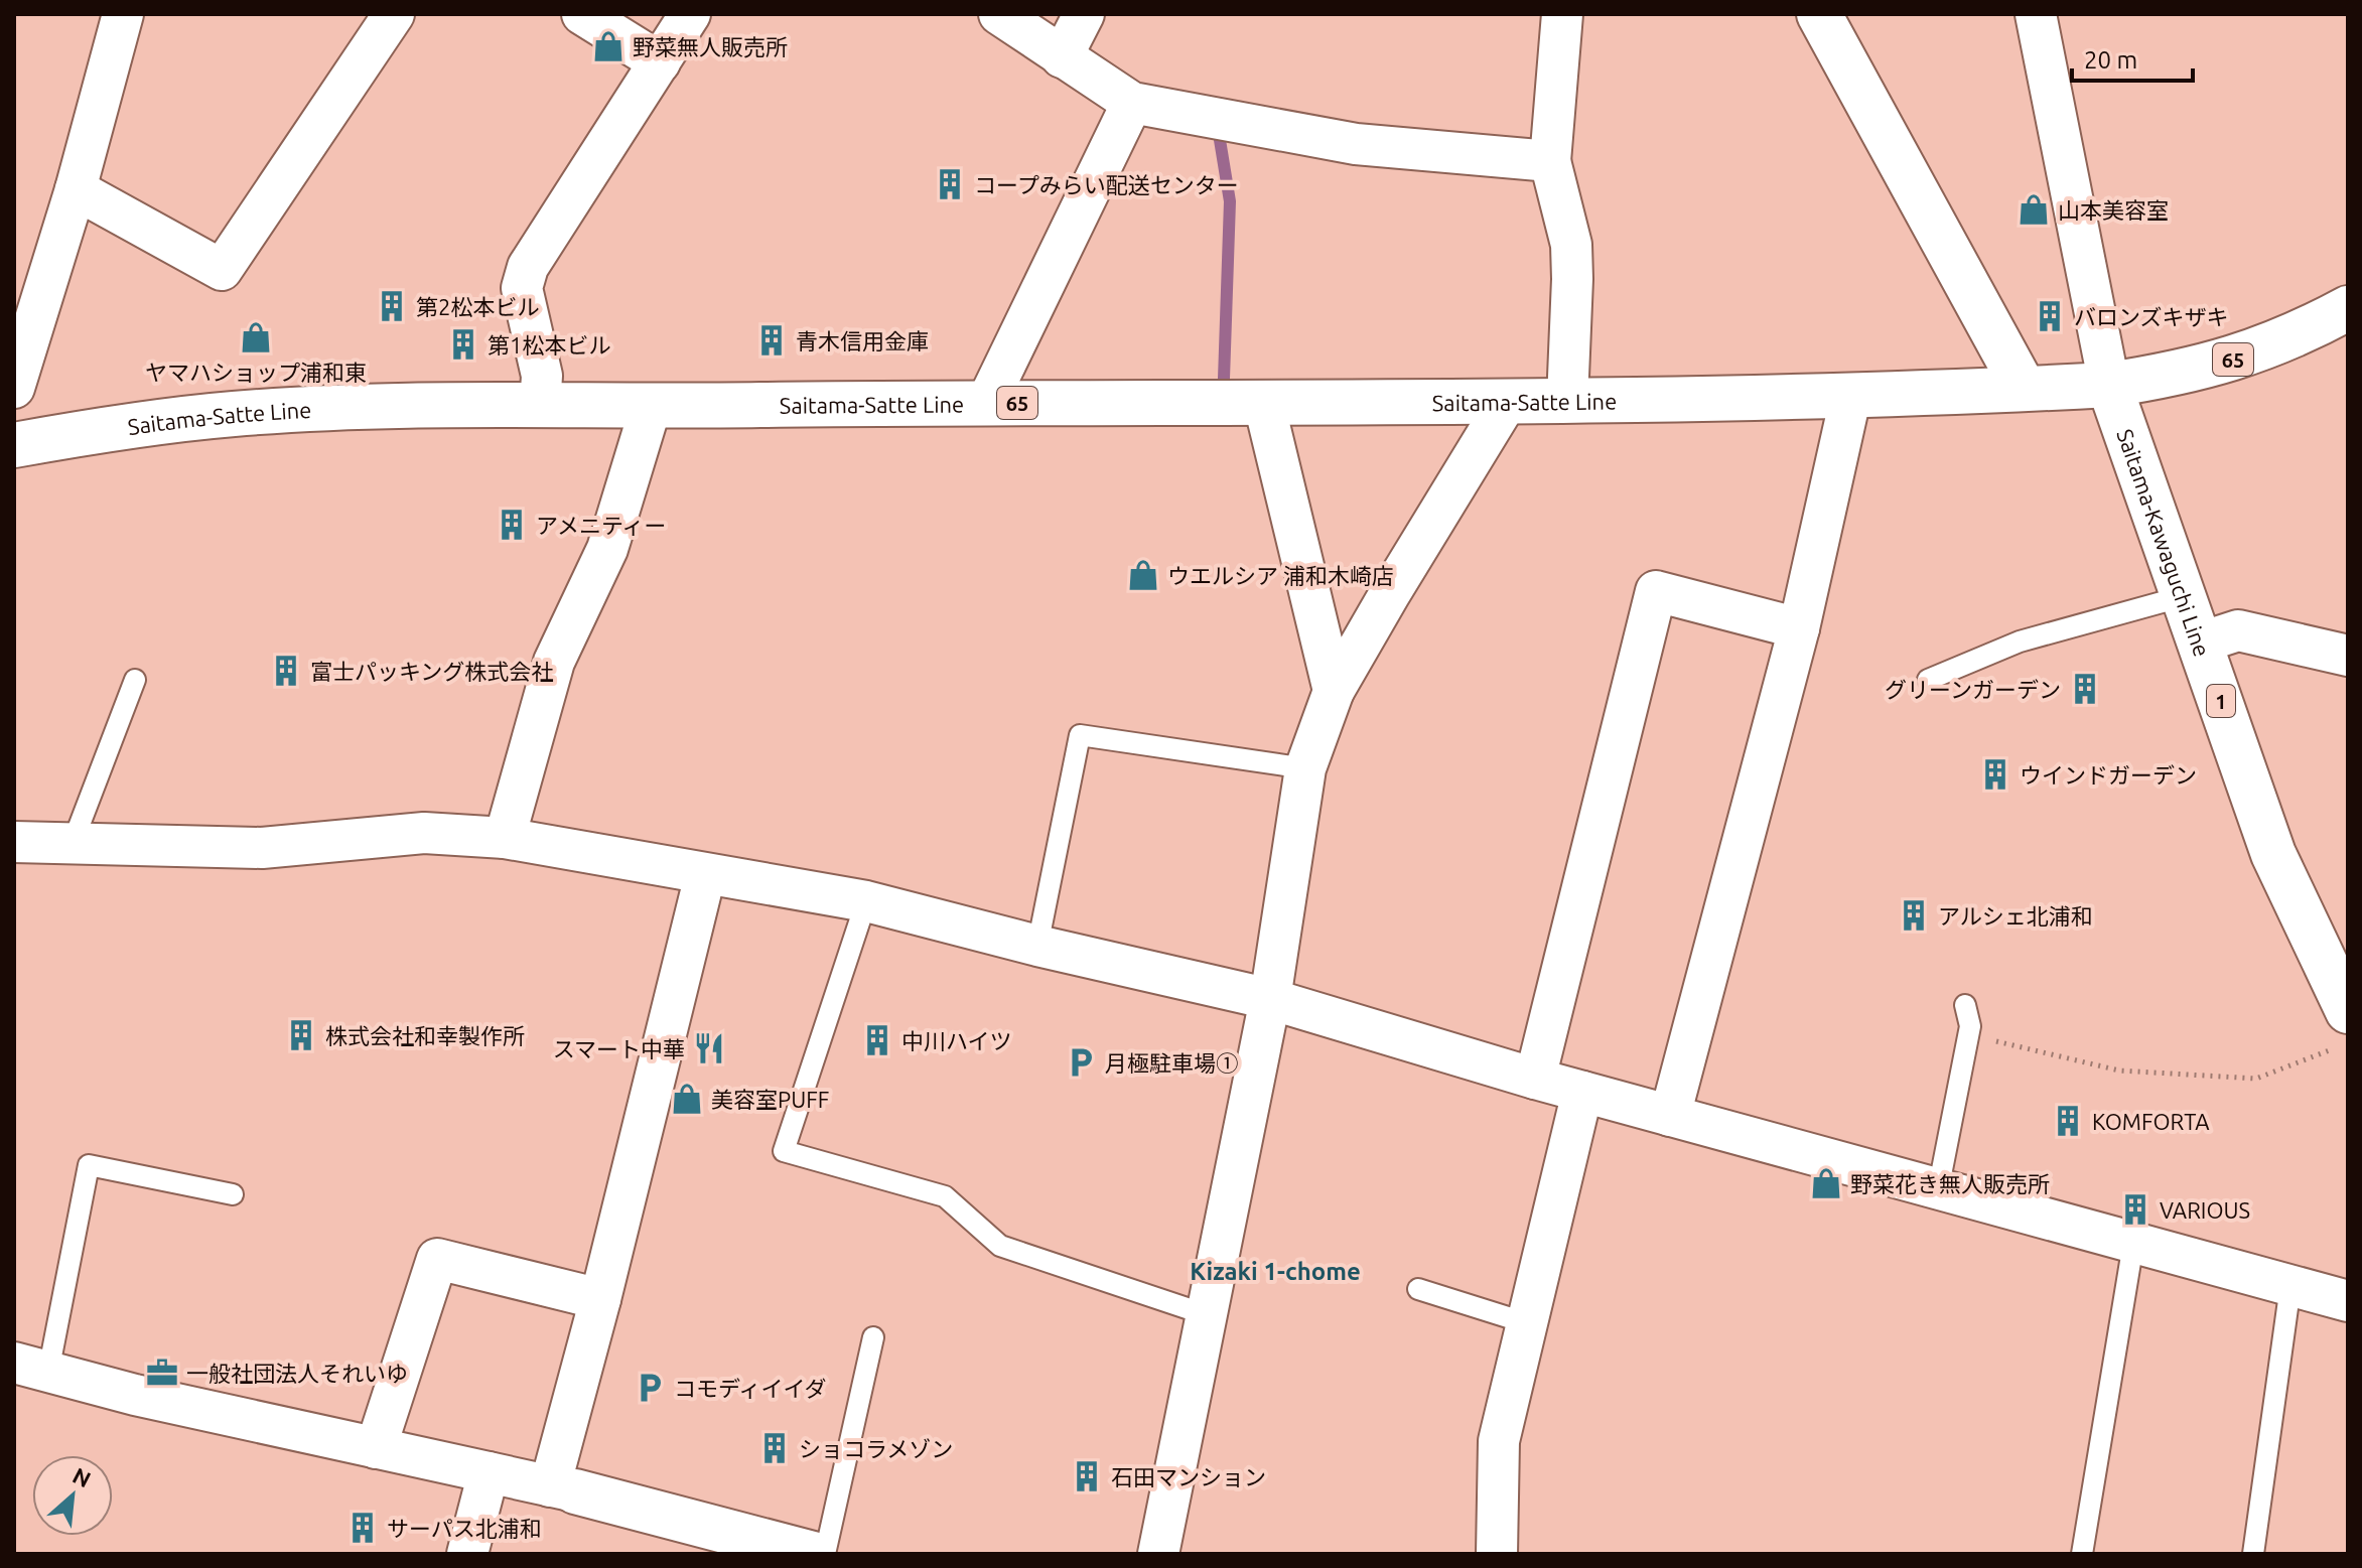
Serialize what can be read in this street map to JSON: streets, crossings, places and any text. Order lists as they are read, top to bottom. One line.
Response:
{"streets":{"main road":["65","Saitama-Satte Line","Saitama-Kawaguchi Line","1"]},"crossings":[["65","Saitama-Satte Line"],["65","Saitama-Kawaguchi Line"],["Saitama-Satte Line","Saitama-Kawaguchi Line"]],"districts":["Kizaki 1-chome"],"places":{"shop":["野菜無人販売所","山本美容室","ヤマハショップ浦和東","ウエルシア 浦和木崎店","美容室PUFF","野菜花き無人販売所"],"building":["コープみらい配送センター","第2松本ビル","バロンズキザキ","青木信用金庫","第1松本ビル","アメニティー","富士パッキング株式会社","グリーンガーデン","ウインドガーデン","アルシェ北浦和","株式会社和幸製作所","中川ハイツ","KOMFORTA","VARIOUS","ショコラメゾン","石田マンション","サーパス北浦和"],"restaurant":["スマート中華"],"parking":["月極駐車場①","コモディイイダ"],"office":["一般社団法人それいゆ"]},"scale_bar":"20 m","north":"top right"}
